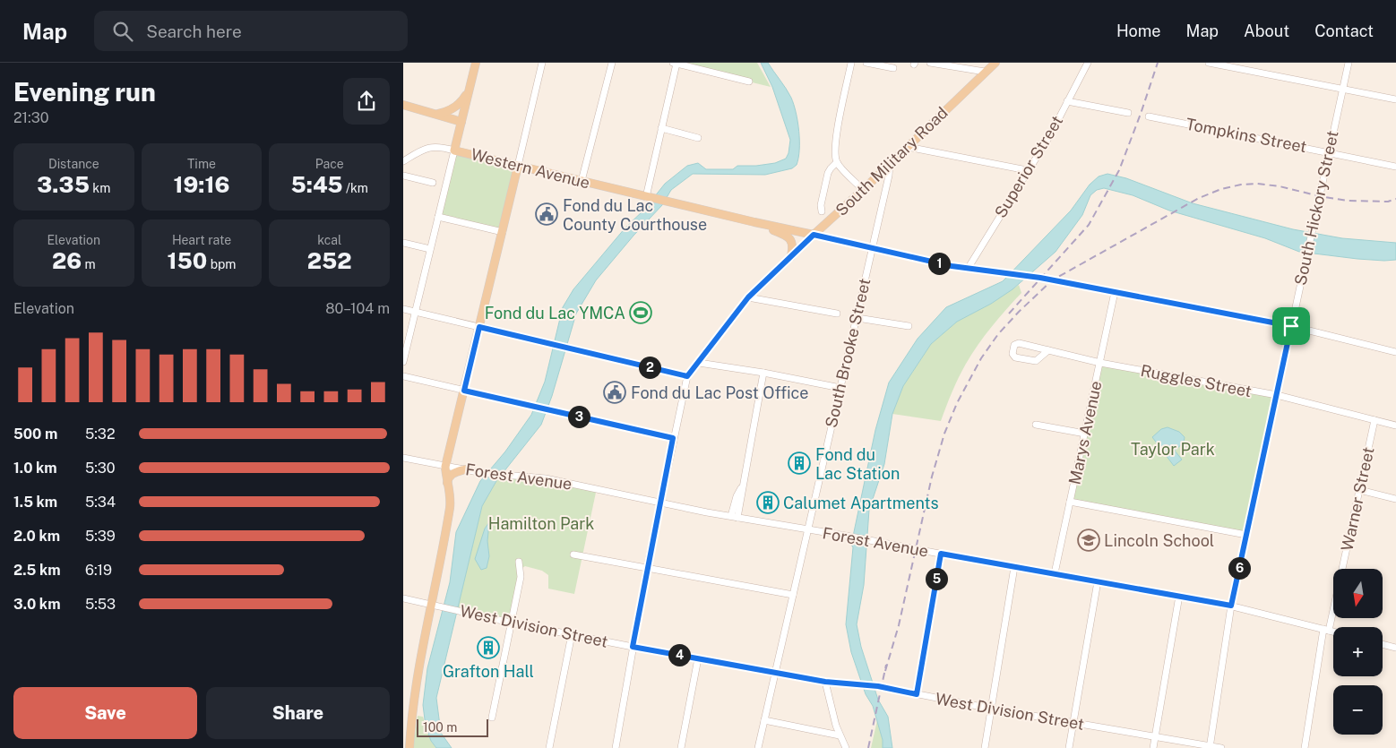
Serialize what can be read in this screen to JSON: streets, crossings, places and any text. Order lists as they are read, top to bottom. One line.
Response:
{"streets":{"main road":["South Military Road","Western Avenue"],"street":["Tompkins Street","Superior Street","South Hickory Street","South Brooke Street","Ruggles Street","Marys Avenue","Forest Avenue","Warner Street","West Division Street"]},"crossings":[["Tompkins Street","South Hickory Street"],["South Military Road","Western Avenue"],["South Military Road","South Brooke Street"],["South Military Road","Forest Avenue"],["South Military Road","West Division Street"],["Superior Street","Western Avenue"],["Western Avenue","South Hickory Street"],["Western Avenue","South Brooke Street"],["Western Avenue","Marys Avenue"],["South Hickory Street","Ruggles Street"],["South Hickory Street","Forest Avenue"],["South Hickory Street","West Division Street"],["South Brooke Street","Forest Avenue"],["South Brooke Street","West Division Street"],["Ruggles Street","Marys Avenue"],["Ruggles Street","Warner Street"],["Marys Avenue","Forest Avenue"],["Forest Avenue","Warner Street"]],"parks":["Taylor Park","Hamilton Park"],"places":{"public building":["Fond du Lac County Courthouse","Fond du Lac Post Office"],"sports":["Fond du Lac YMCA"],"building":["Fond du Lac Station","Calumet Apartments","Grafton Hall"],"school or university":["Lincoln School"]},"scale_bar":"100 m","north":"bottom","page":{"header":"Map","search":"Search here","nav":["Home","Map","About","Contact"],"heading":["Evening run","21:30"],"stats":[["Distance","3.35 km"],["Time","19:16"],["Pace","5:45 /km"],["Elevation","26 m"],["Heart rate","150 bpm"],["kcal","252"]],"pins":["1","2","3","6","5","4"],"chart":["Elevation","80–104 m"],"list":[{"name":"500 m","note":"5:32"},{"name":"1.0 km","note":"5:30"},{"name":"1.5 km","note":"5:34"},{"name":"2.0 km","note":"5:39"},{"name":"2.5 km","note":"6:19"},{"name":"3.0 km","note":"5:53"}],"map_buttons":["+","−"],"buttons":["Save","Share"],"scale":"100 m"}}
